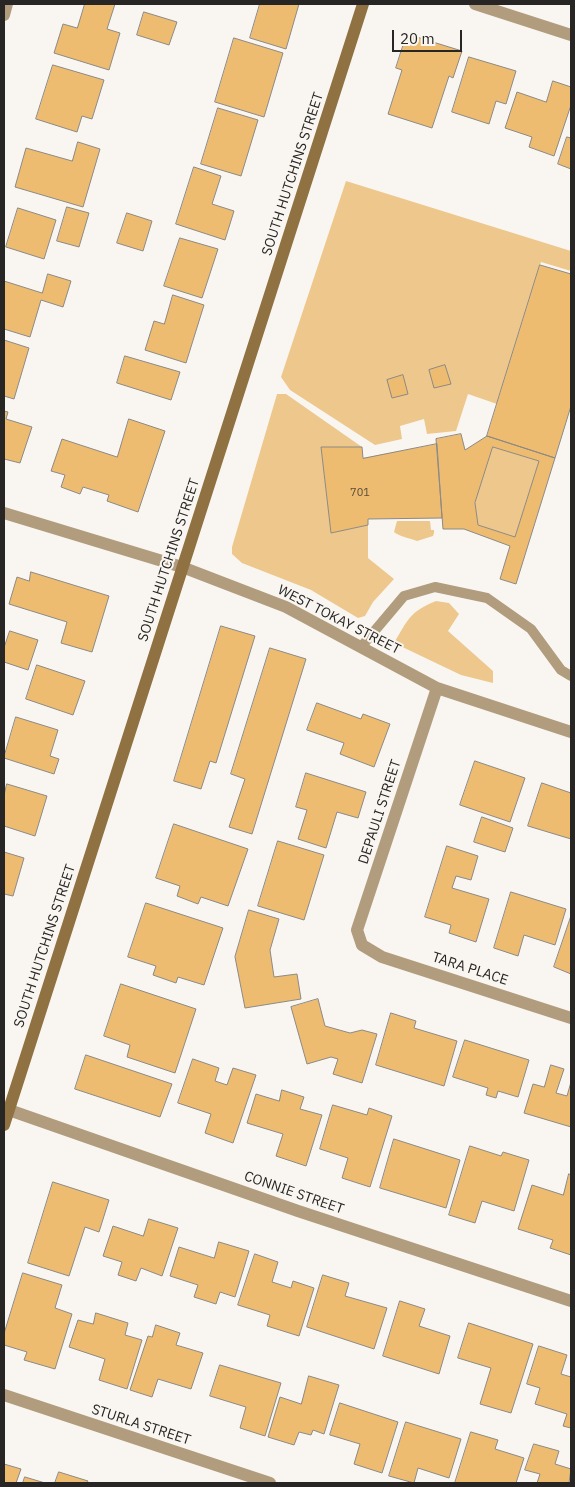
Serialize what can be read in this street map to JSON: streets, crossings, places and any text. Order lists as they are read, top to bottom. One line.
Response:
{"streets":{"main road":["SOUTH HUTCHINS STREET"],"street":["WEST TOKAY STREET","DEPAULI STREET","TARA PLACE","CONNIE STREET","STURLA STREET"]},"crossings":[["SOUTH HUTCHINS STREET","WEST TOKAY STREET"],["SOUTH HUTCHINS STREET","CONNIE STREET"],["WEST TOKAY STREET","DEPAULI STREET"],["DEPAULI STREET","TARA PLACE"]],"house_numbers":["701"],"scale_bar":"20 m"}
